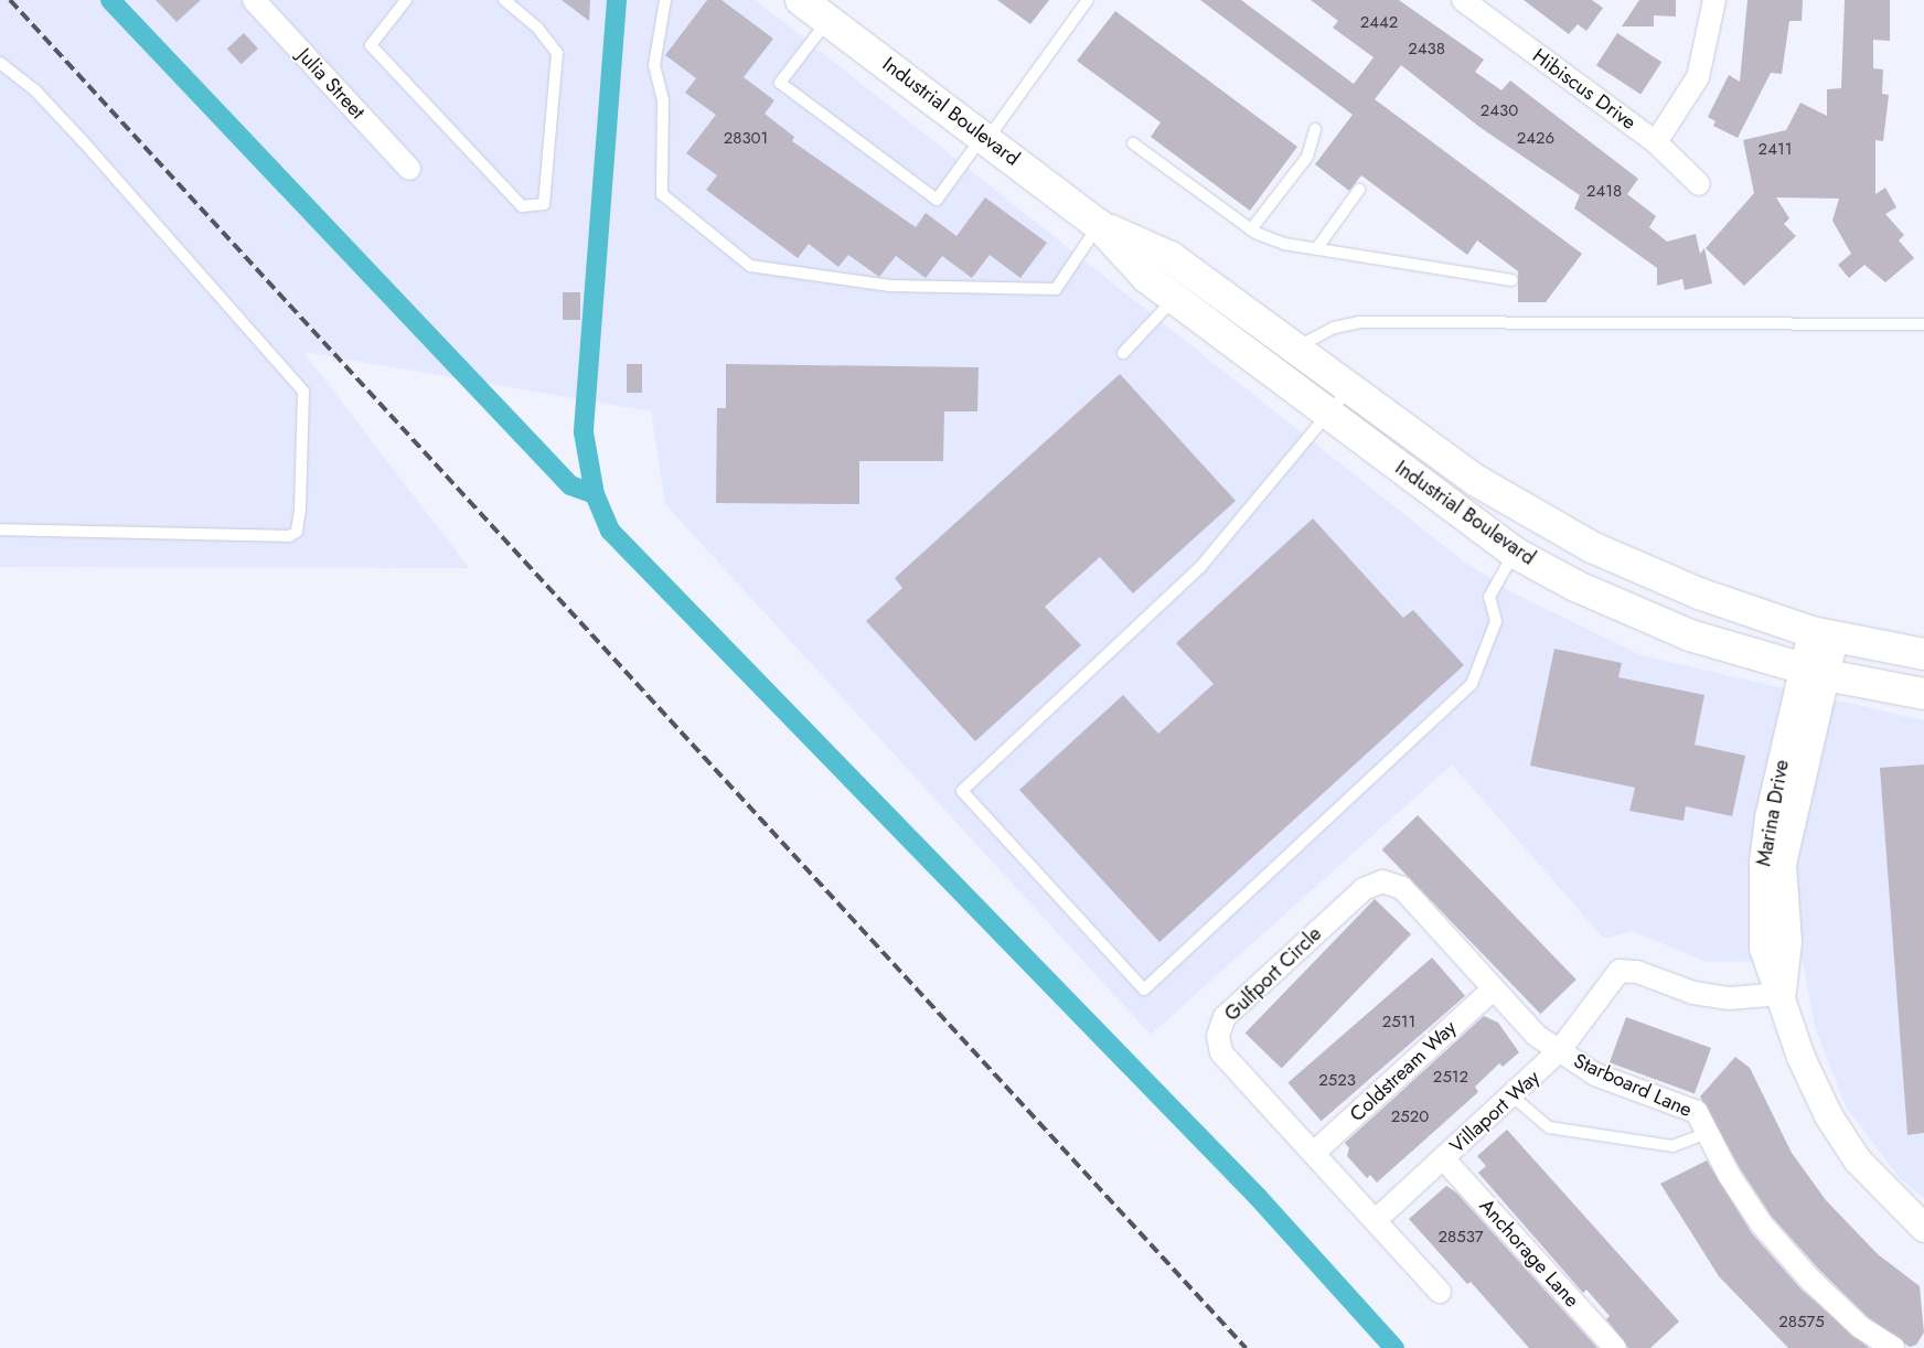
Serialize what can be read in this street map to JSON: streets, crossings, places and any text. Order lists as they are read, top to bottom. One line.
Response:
{"streets":{"main road":["Industrial Boulevard"],"street":["Julia Street","Hibiscus Drive","Marina Drive","Gulfport Circle","Coldstream Way","Starboard Lane","Villaport Way","Anchorage Lane"]},"crossings":[["Industrial Boulevard","Marina Drive"],["Marina Drive","Villaport Way"],["Gulfport Circle","Coldstream Way"],["Gulfport Circle","Starboard Lane"],["Gulfport Circle","Villaport Way"],["Starboard Lane","Villaport Way"],["Villaport Way","Anchorage Lane"]],"house_numbers":["2442","2438","2430","28301","2426","2411","2418","2511","2512","2523","2520","28537","28575"]}
